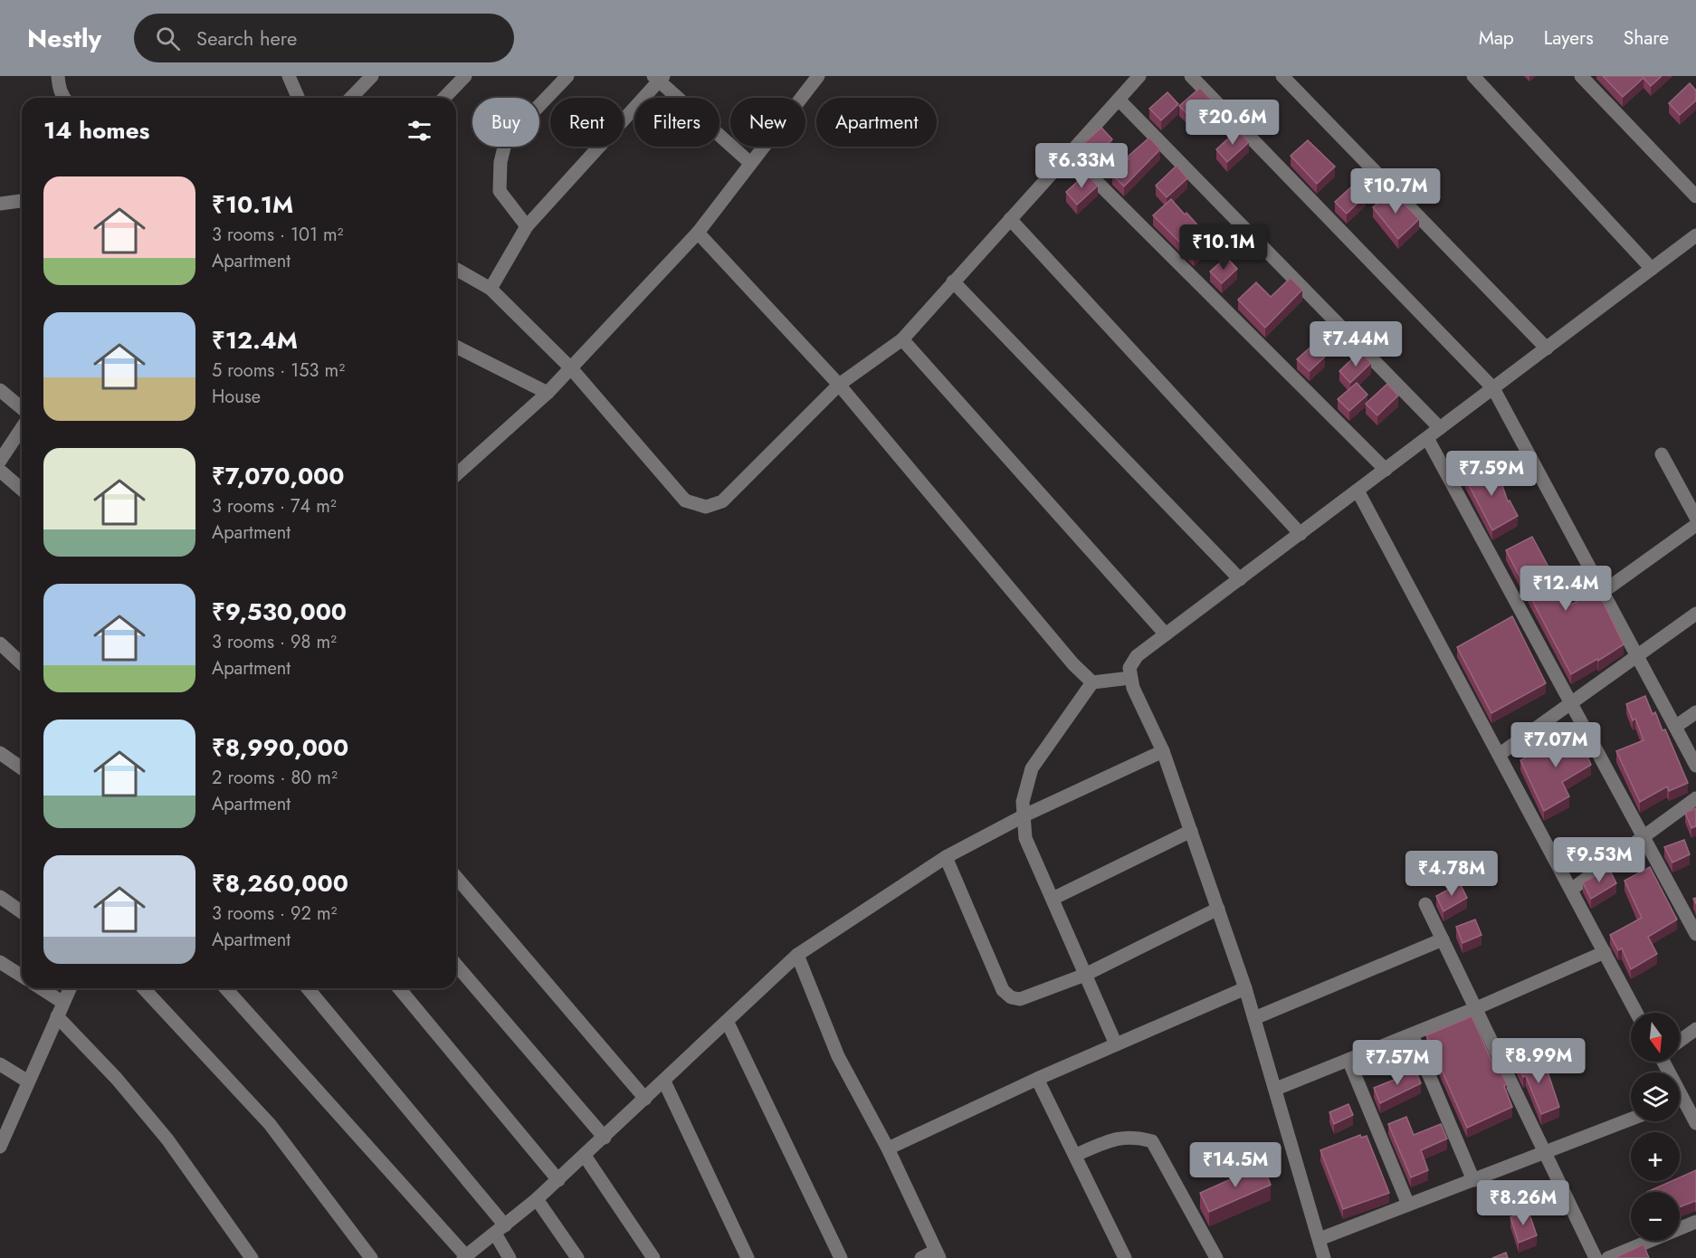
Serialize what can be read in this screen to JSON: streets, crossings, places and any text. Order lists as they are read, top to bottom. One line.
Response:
{"north":"bottom","page":{"header":"Nestly","search":"Search here","nav":["Map","Layers","Share"],"chip":["Buy","Rent","Filters","New","Apartment"],"heading":"14 homes","price":["₹20.6M","₹6.33M","₹10.7M","₹10.1M","₹7.44M","₹7.59M","₹12.4M","₹7.07M","₹9.53M","₹4.78M","₹8.99M","₹7.57M","₹14.5M","₹8.26M"],"list":[{"name":"₹10.1M","note":"3 rooms · 101 m² · Apartment"},{"name":"₹12.4M","note":"5 rooms · 153 m² · House"},{"name":"₹7,070,000","note":"3 rooms · 74 m² · Apartment"},{"name":"₹9,530,000","note":"3 rooms · 98 m² · Apartment"},{"name":"₹8,990,000","note":"2 rooms · 80 m² · Apartment"},{"name":"₹8,260,000","note":"3 rooms · 92 m² · Apartment"}],"map_buttons":["+","−"]}}
